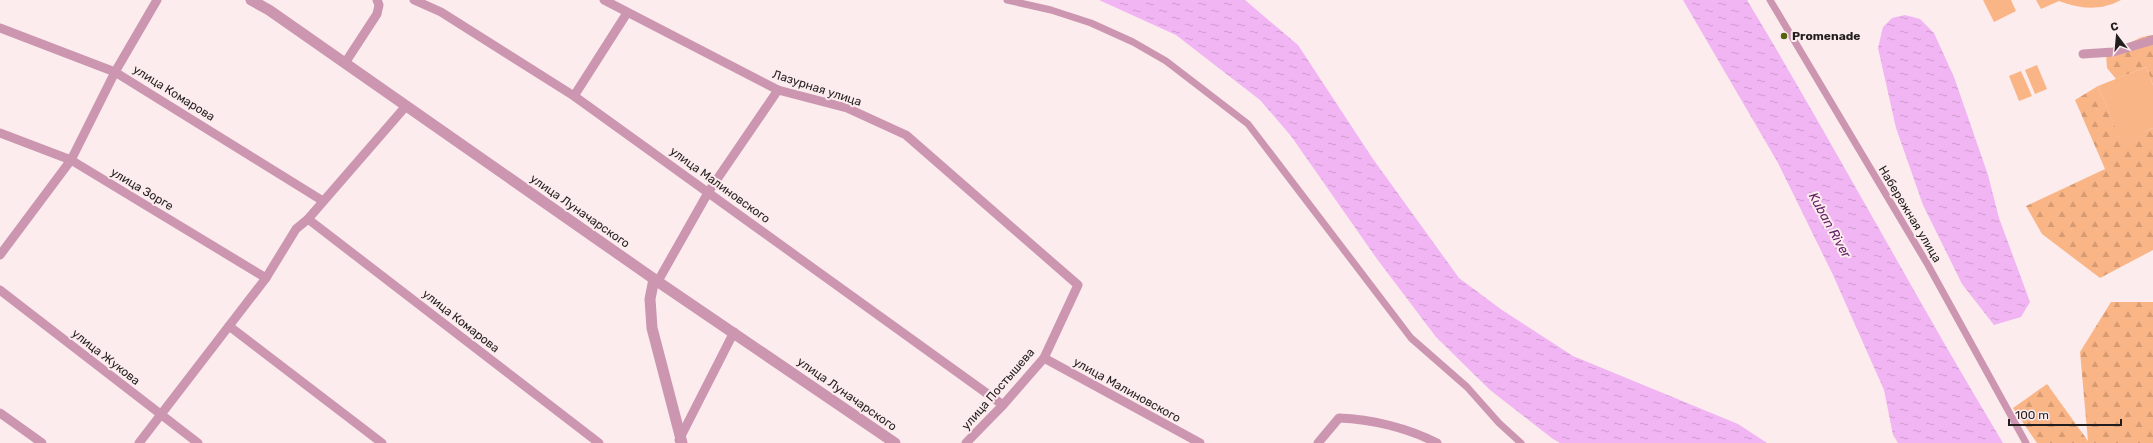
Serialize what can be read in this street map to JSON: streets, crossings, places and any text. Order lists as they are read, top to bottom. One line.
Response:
{"streets":{"street":["Лазурная улица","улица Комарова","улица Малиновского","улица Зорге","улица Луначарского","Набережная улица","улица Жукова","улица Постышева"]},"crossings":[["Лазурная улица","улица Постышева"],["улица Малиновского","улица Постышева"]],"water":["Kuban River"],"places":["Promenade"],"scale_bar":"100 m","north":"top"}
